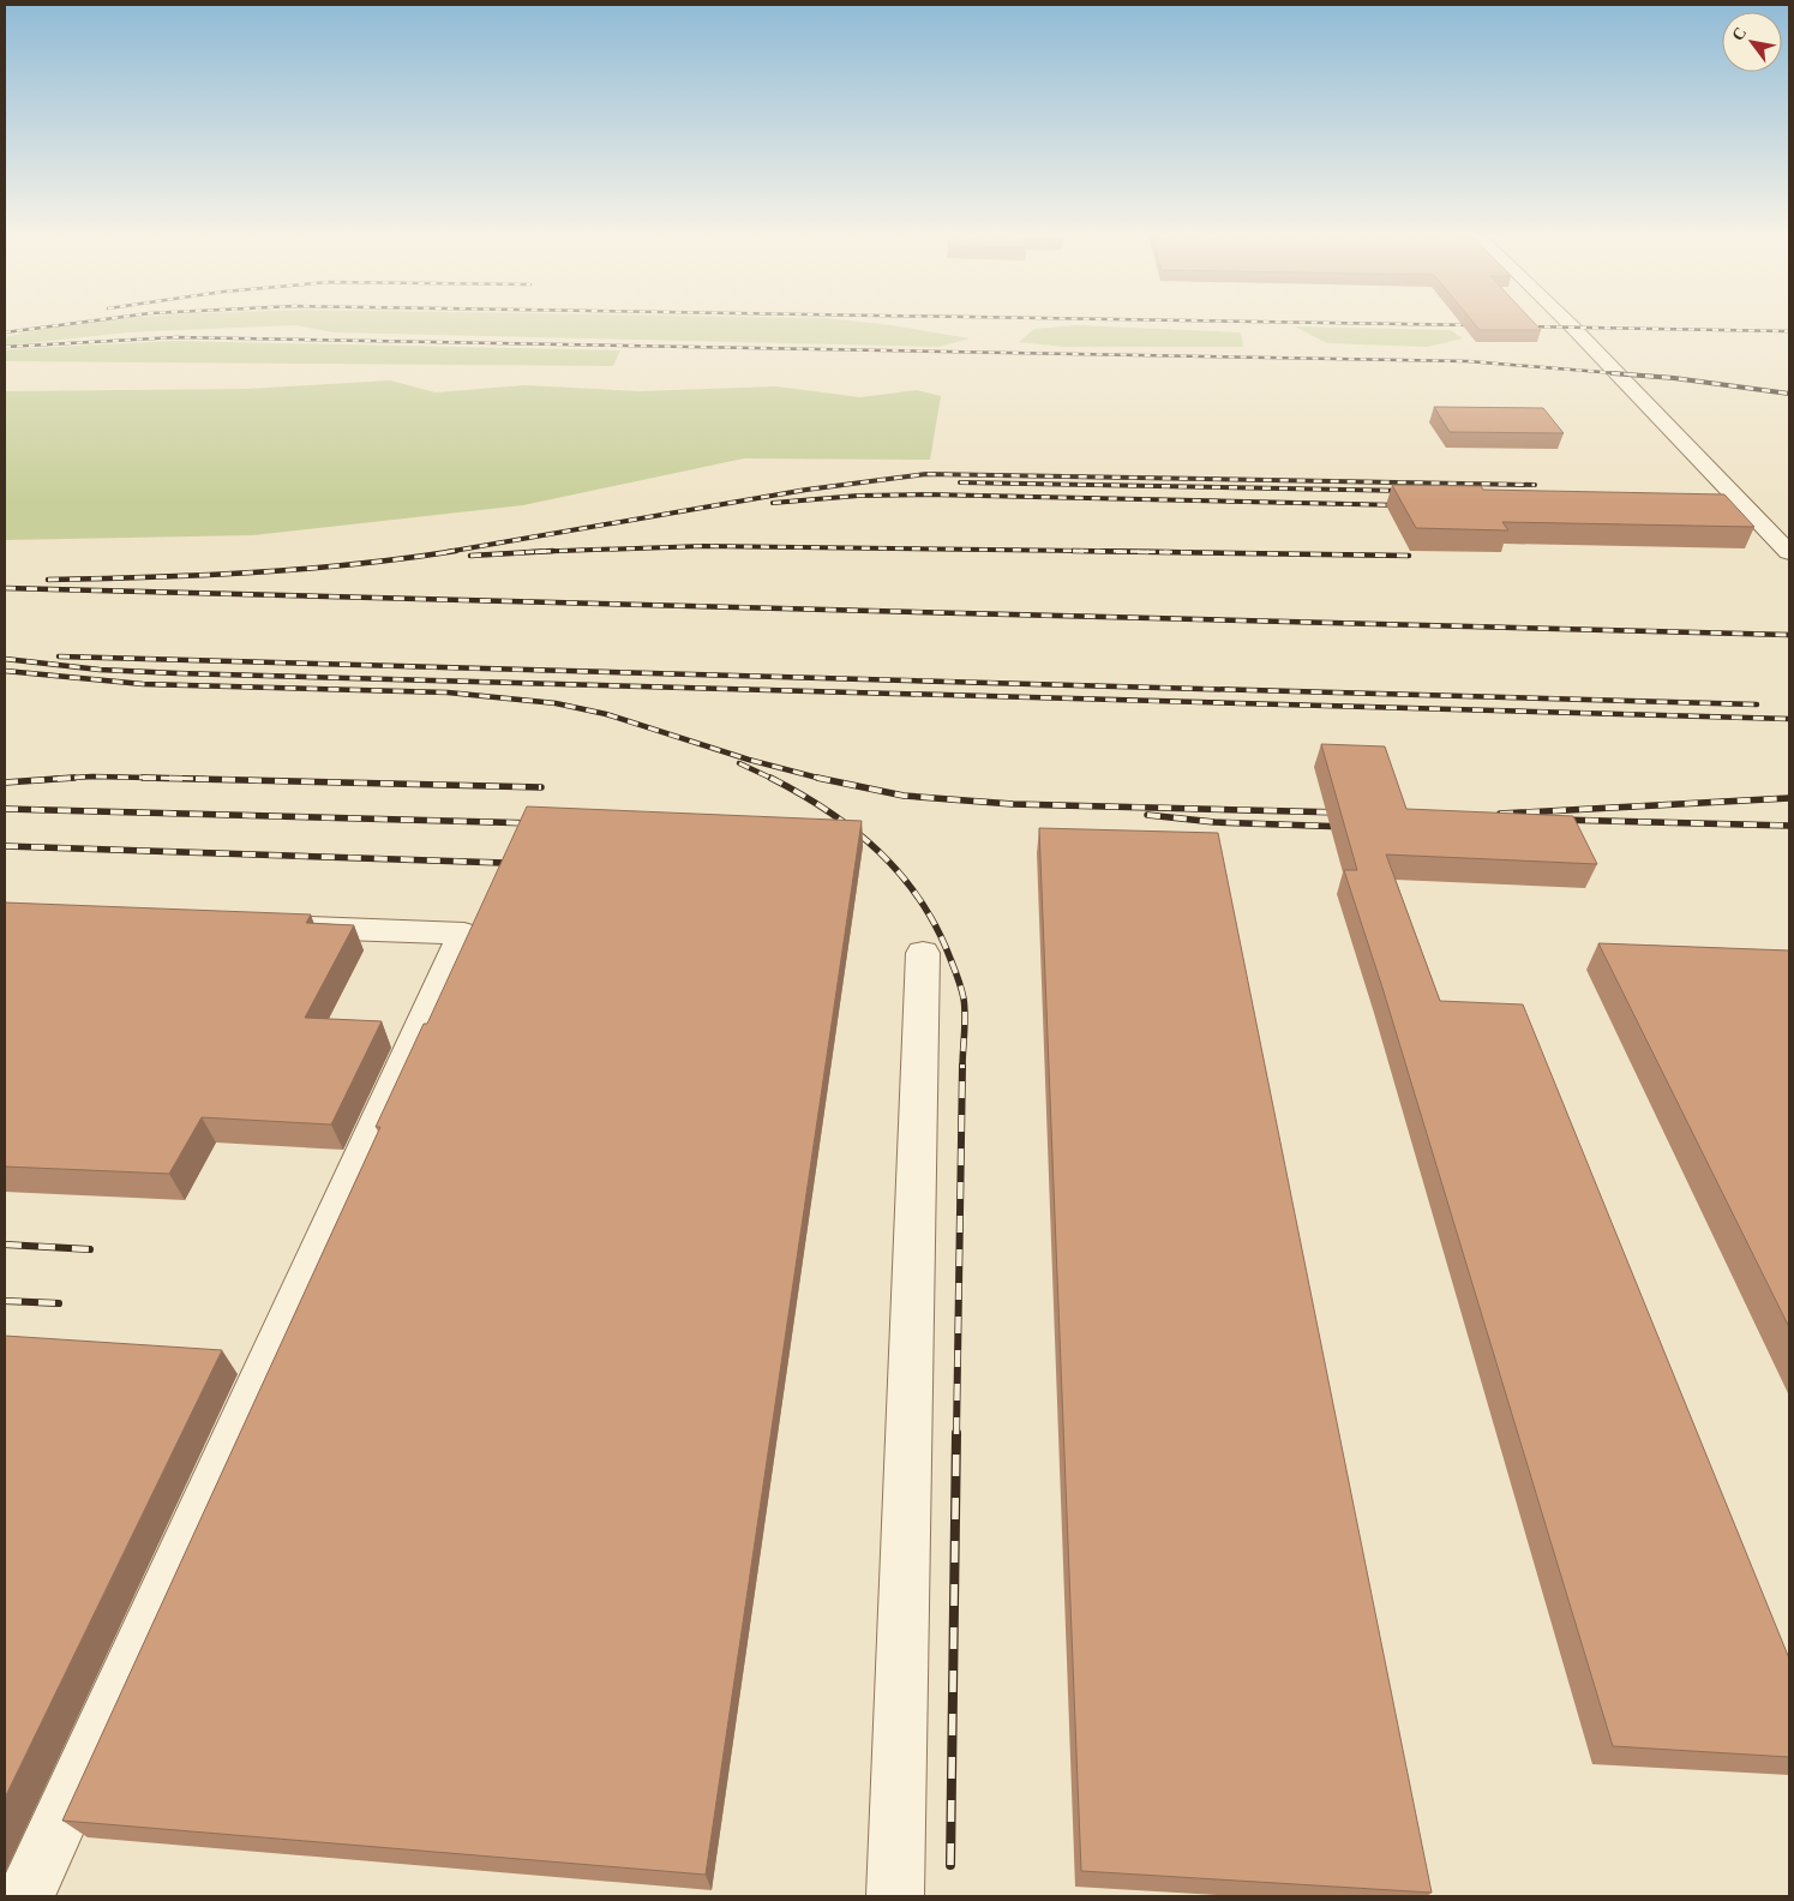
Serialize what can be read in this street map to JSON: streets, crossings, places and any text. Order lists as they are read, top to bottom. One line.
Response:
{"north":"top left"}
